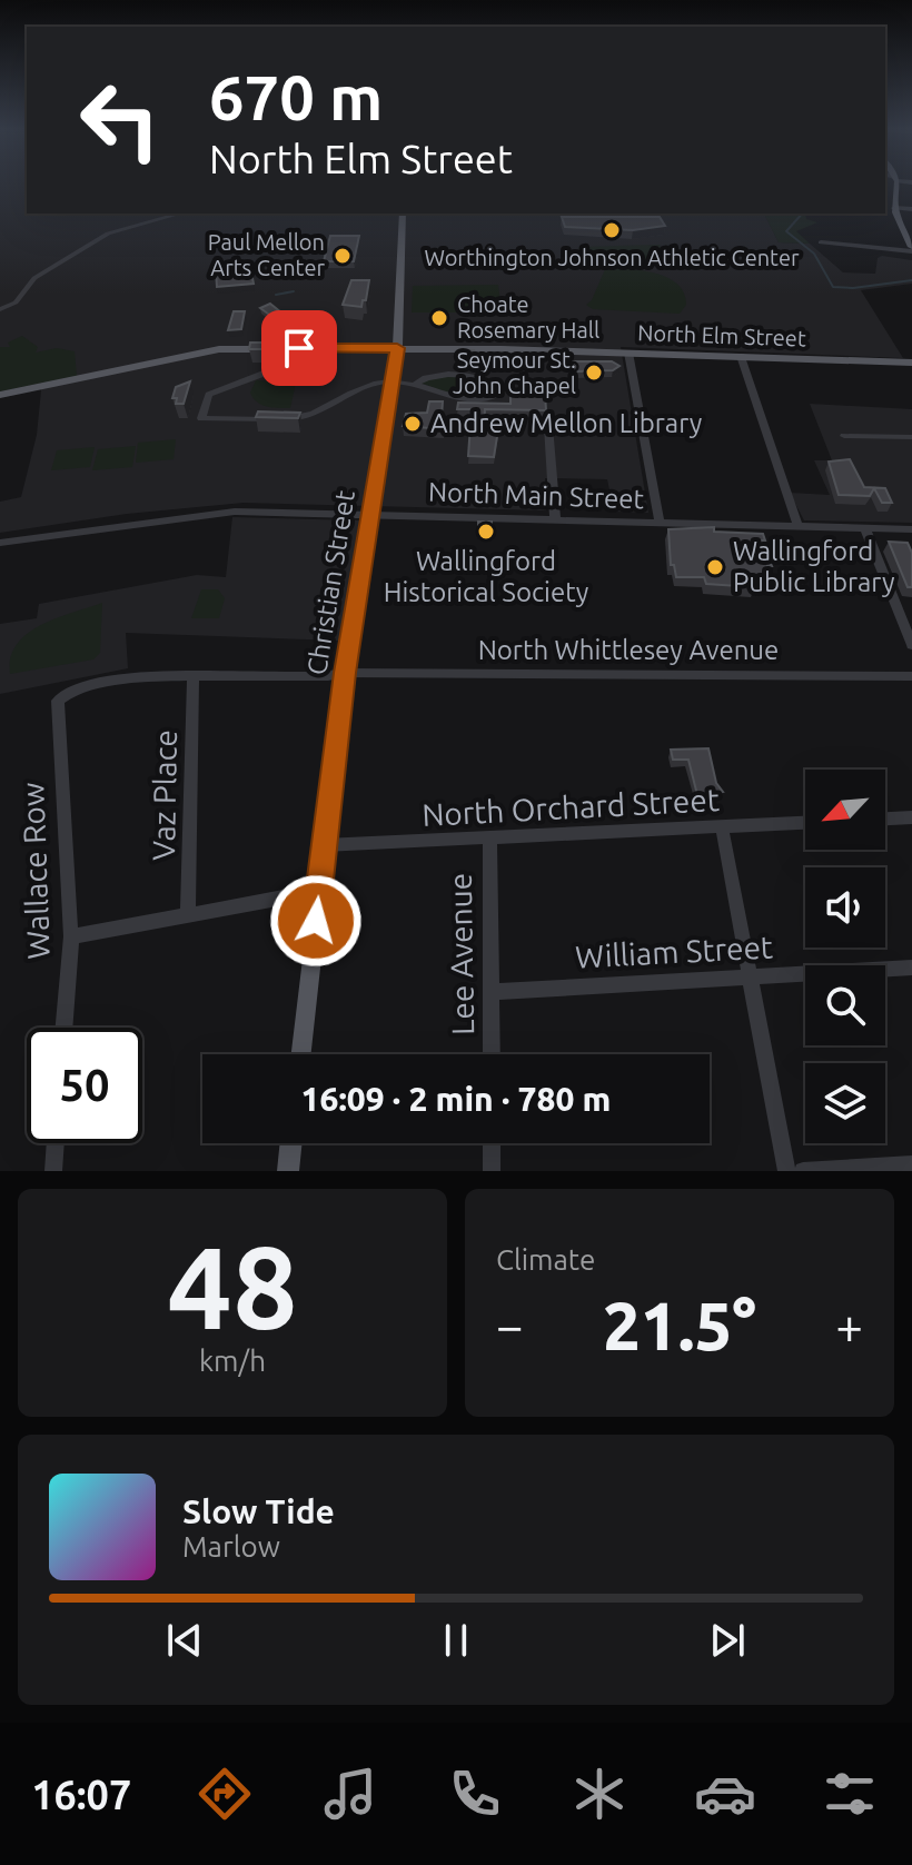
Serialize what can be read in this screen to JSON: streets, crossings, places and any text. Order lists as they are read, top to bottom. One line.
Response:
{"streets":{"main road":["North Elm Street","Christian Street"],"street":["North Main Street","North Whittlesey Avenue","Vaz Place","North Orchard Street","Wallace Row","William Street","Lee Avenue"]},"crossings":[["North Elm Street","Christian Street"],["North Main Street","Christian Street"],["Christian Street","North Whittlesey Avenue"],["Christian Street","North Orchard Street"],["North Whittlesey Avenue","Vaz Place"],["North Whittlesey Avenue","Wallace Row"],["North Orchard Street","Lee Avenue"],["William Street","Lee Avenue"]],"places":["Worthington Johnson Athletic Center","Paul Mellon Arts Center","Choate Rosemary Hall","Seymour St. John Chapel","Andrew Mellon Library","Wallingford Historical Society","Wallingford Public Library"],"north":"bottom left","page":{"turn":["670 m","North Elm Street"],"limit":"50","trip":"16:09 · 2 min · 780 m","tile":[["48","km/h"],"Climate"],"heat":["−","21.5°","+"],"song":["Slow Tide","Marlow"],"tabs":"16:07"}}
